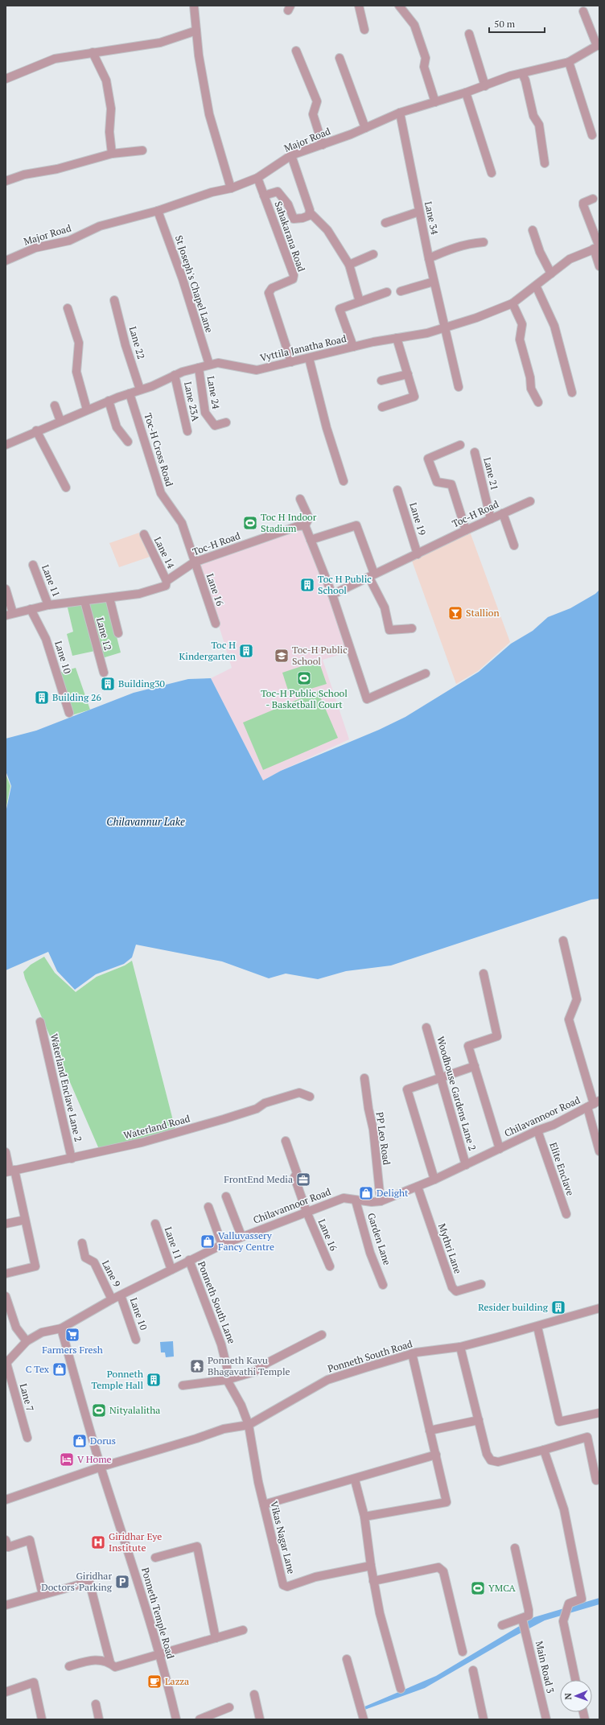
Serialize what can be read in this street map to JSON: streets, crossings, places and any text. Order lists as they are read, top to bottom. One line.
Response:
{"streets":{"street":["Major Road","Lane 34","Sahakarana Road","St Joseph's Chapel Lane","Lane 22","Vyttila Janatha Road","Lane 24","Lane 23A","Toc-H Cross Road","Lane 21","Toc-H Road","Lane 19","Lane 14","Lane 11","Lane 16","Lane 12","Lane 10","Waterland Enclave Lane 2","Woodhouse Gardens Lane 2","Chilavannoor Road","Waterland Road","PP Leo Road","Elite Enclave","Garden Lane","Mythri Lane","Lane 9","Ponneth South Lane","Ponneth South Road","Lane 7","Vikas Nagar Lane","Ponneth Temple Road","Main Road 3"]},"crossings":[["Major Road","Lane 34"],["Major Road","Sahakarana Road"],["Major Road","St Joseph's Chapel Lane"],["Lane 34","Vyttila Janatha Road"],["Sahakarana Road","Vyttila Janatha Road"],["St Joseph's Chapel Lane","Vyttila Janatha Road"],["Lane 22","Vyttila Janatha Road"],["Vyttila Janatha Road","Lane 24"],["Vyttila Janatha Road","Lane 23A"],["Vyttila Janatha Road","Toc-H Cross Road"],["Toc-H Cross Road","Toc-H Road"],["Toc-H Cross Road","Lane 16"],["Lane 21","Toc-H Road"],["Toc-H Road","Lane 19"],["Toc-H Road","Lane 14"],["Toc-H Road","Lane 11"],["Toc-H Road","Lane 16"],["Toc-H Road","Lane 12"],["Toc-H Road","Lane 10"],["Lane 11","Chilavannoor Road"],["Lane 16","Chilavannoor Road"],["Lane 10","Chilavannoor Road"],["Waterland Enclave Lane 2","Waterland Road"],["Woodhouse Gardens Lane 2","Chilavannoor Road"],["Chilavannoor Road","PP Leo Road"],["Chilavannoor Road","Elite Enclave"],["Chilavannoor Road","Garden Lane"],["Chilavannoor Road","Mythri Lane"],["Chilavannoor Road","Lane 9"],["Chilavannoor Road","Ponneth South Lane"],["Chilavannoor Road","Lane 7"],["Chilavannoor Road","Ponneth Temple Road"],["Ponneth South Lane","Ponneth South Road"],["Ponneth South Lane","Vikas Nagar Lane"],["Ponneth South Road","Vikas Nagar Lane"],["Ponneth South Road","Ponneth Temple Road"]],"water":["Chilavannur Lake"],"places":{"sports":["Toc H Indoor Stadium","Toc-H Public School - Basketball Court","Nityalalitha","YMCA"],"building":["Toc H Public School","Toc H Kindergarten","Building30","Building 26","Resider building","Ponneth Temple Hall"],"bar":["Stallion"],"school or university":["Toc-H Public School"],"office":["FrontEnd Media"],"shop":["Delight","Valluvassery Fancy Centre","C Tex","Dorus"],"supermarket":["Farmers Fresh"],"temple":["Ponneth Kavu Bhagavathi Temple"],"hotel":["V Home"],"hospital":["Giridhar Eye Institute"],"parking":["Giridhar Doctors' Parking"],"cafe":["Lazza"]},"scale_bar":"50 m","north":"left"}
